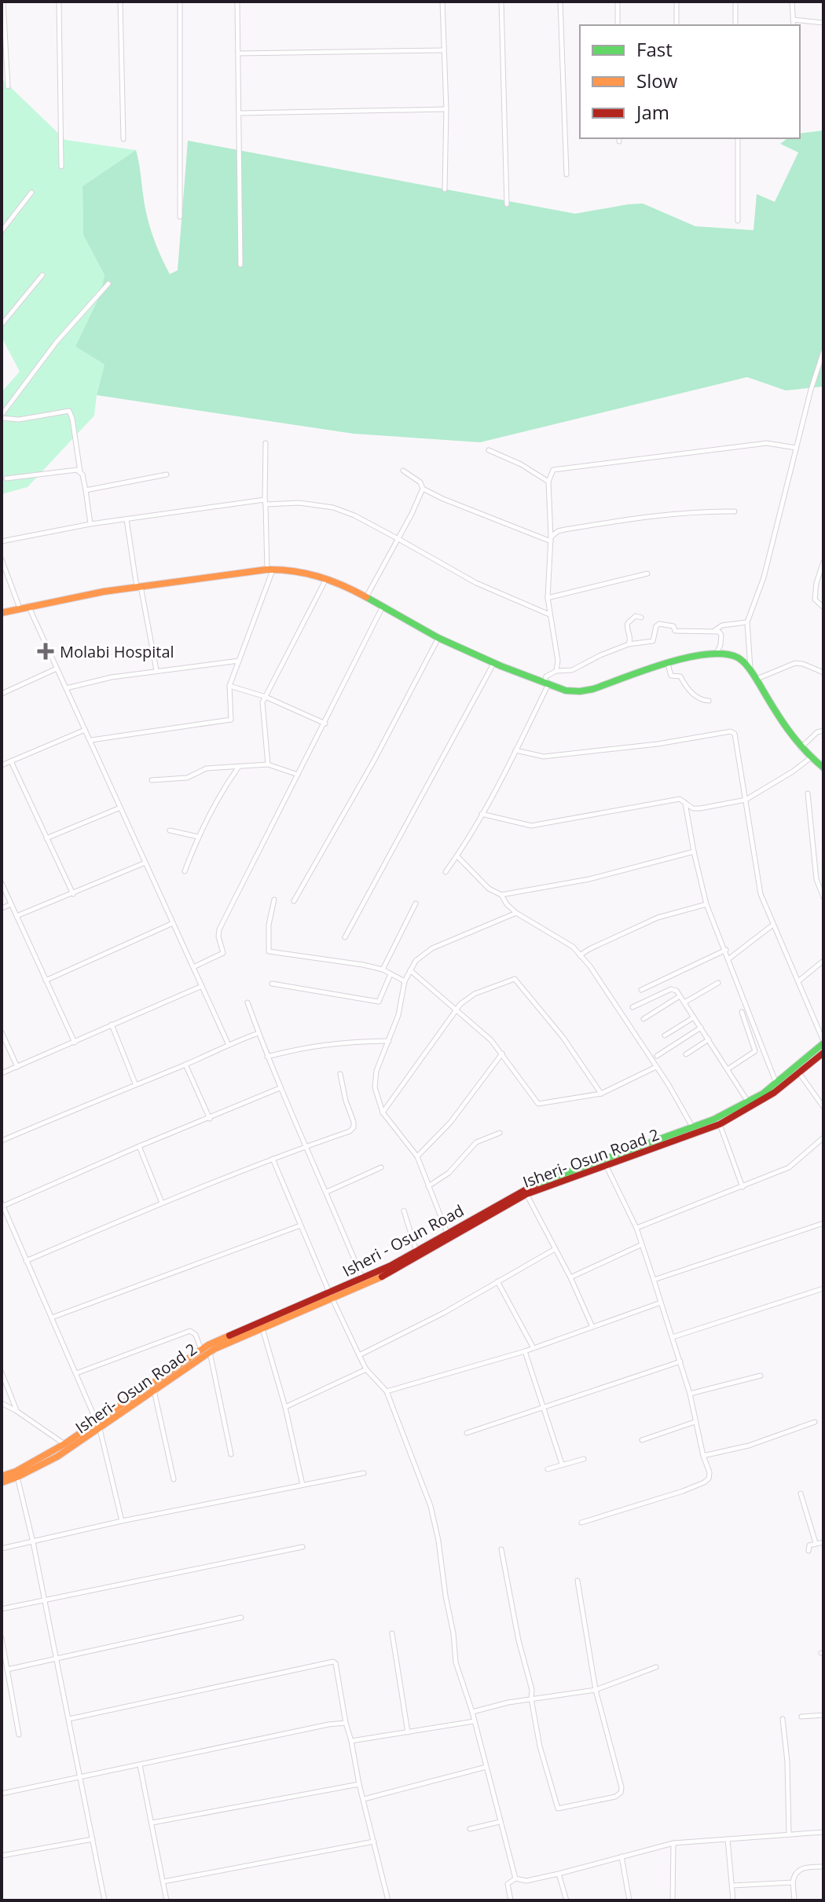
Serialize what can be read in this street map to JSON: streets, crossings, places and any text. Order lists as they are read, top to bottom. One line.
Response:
{"streets":{"main road":["Isheri- Osun Road 2","Isheri - Osun Road"]},"crossings":[["Isheri- Osun Road 2","Isheri - Osun Road"]],"places":{"health":["Molabi Hospital"]},"legend":["Fast","Slow","Jam"]}
